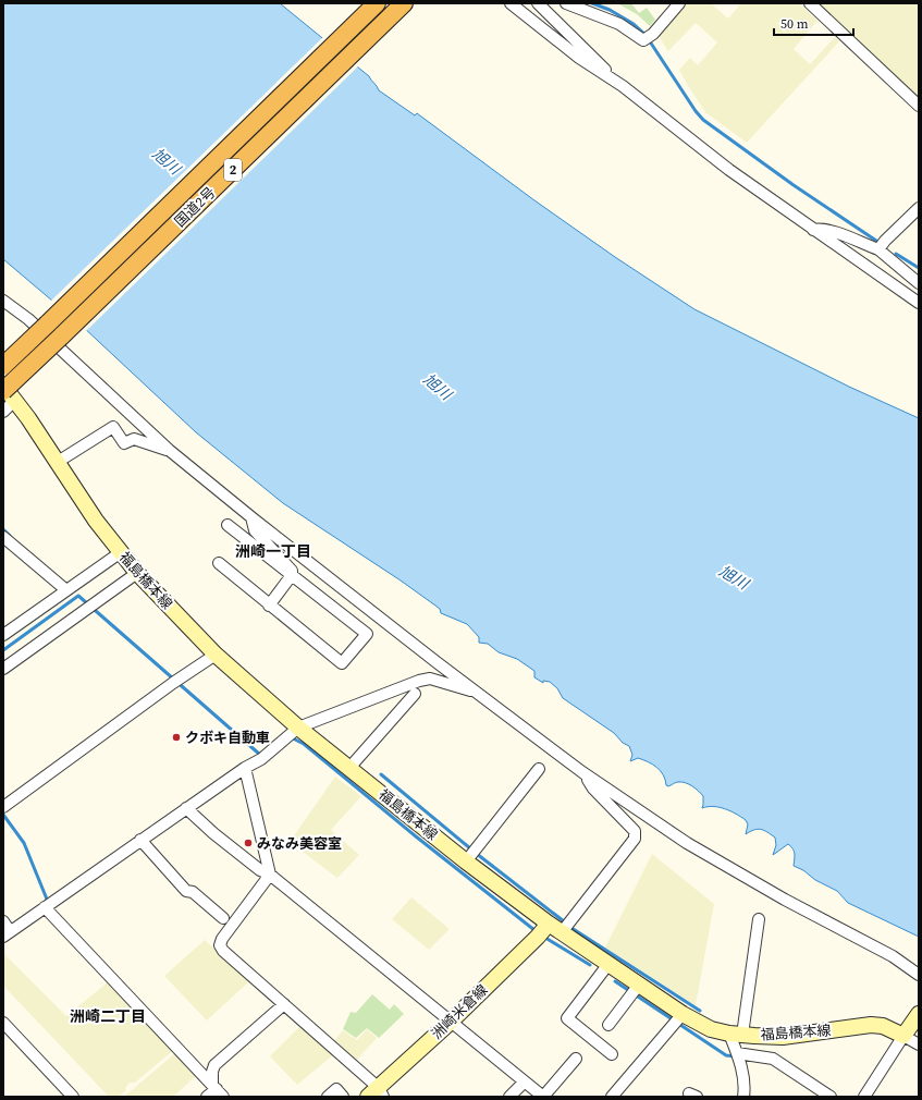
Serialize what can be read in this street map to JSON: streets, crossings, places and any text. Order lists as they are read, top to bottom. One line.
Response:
{"streets":{"highway":["2","国道2号"],"main road":["福島橋本線","洲崎米倉線"]},"crossings":[["国道2号","福島橋本線"],["福島橋本線","洲崎米倉線"]],"districts":["洲崎一丁目","洲崎二丁目"],"water":["旭川"],"places":["クボキ自動車","みなみ美容室"],"scale_bar":"50 m"}
